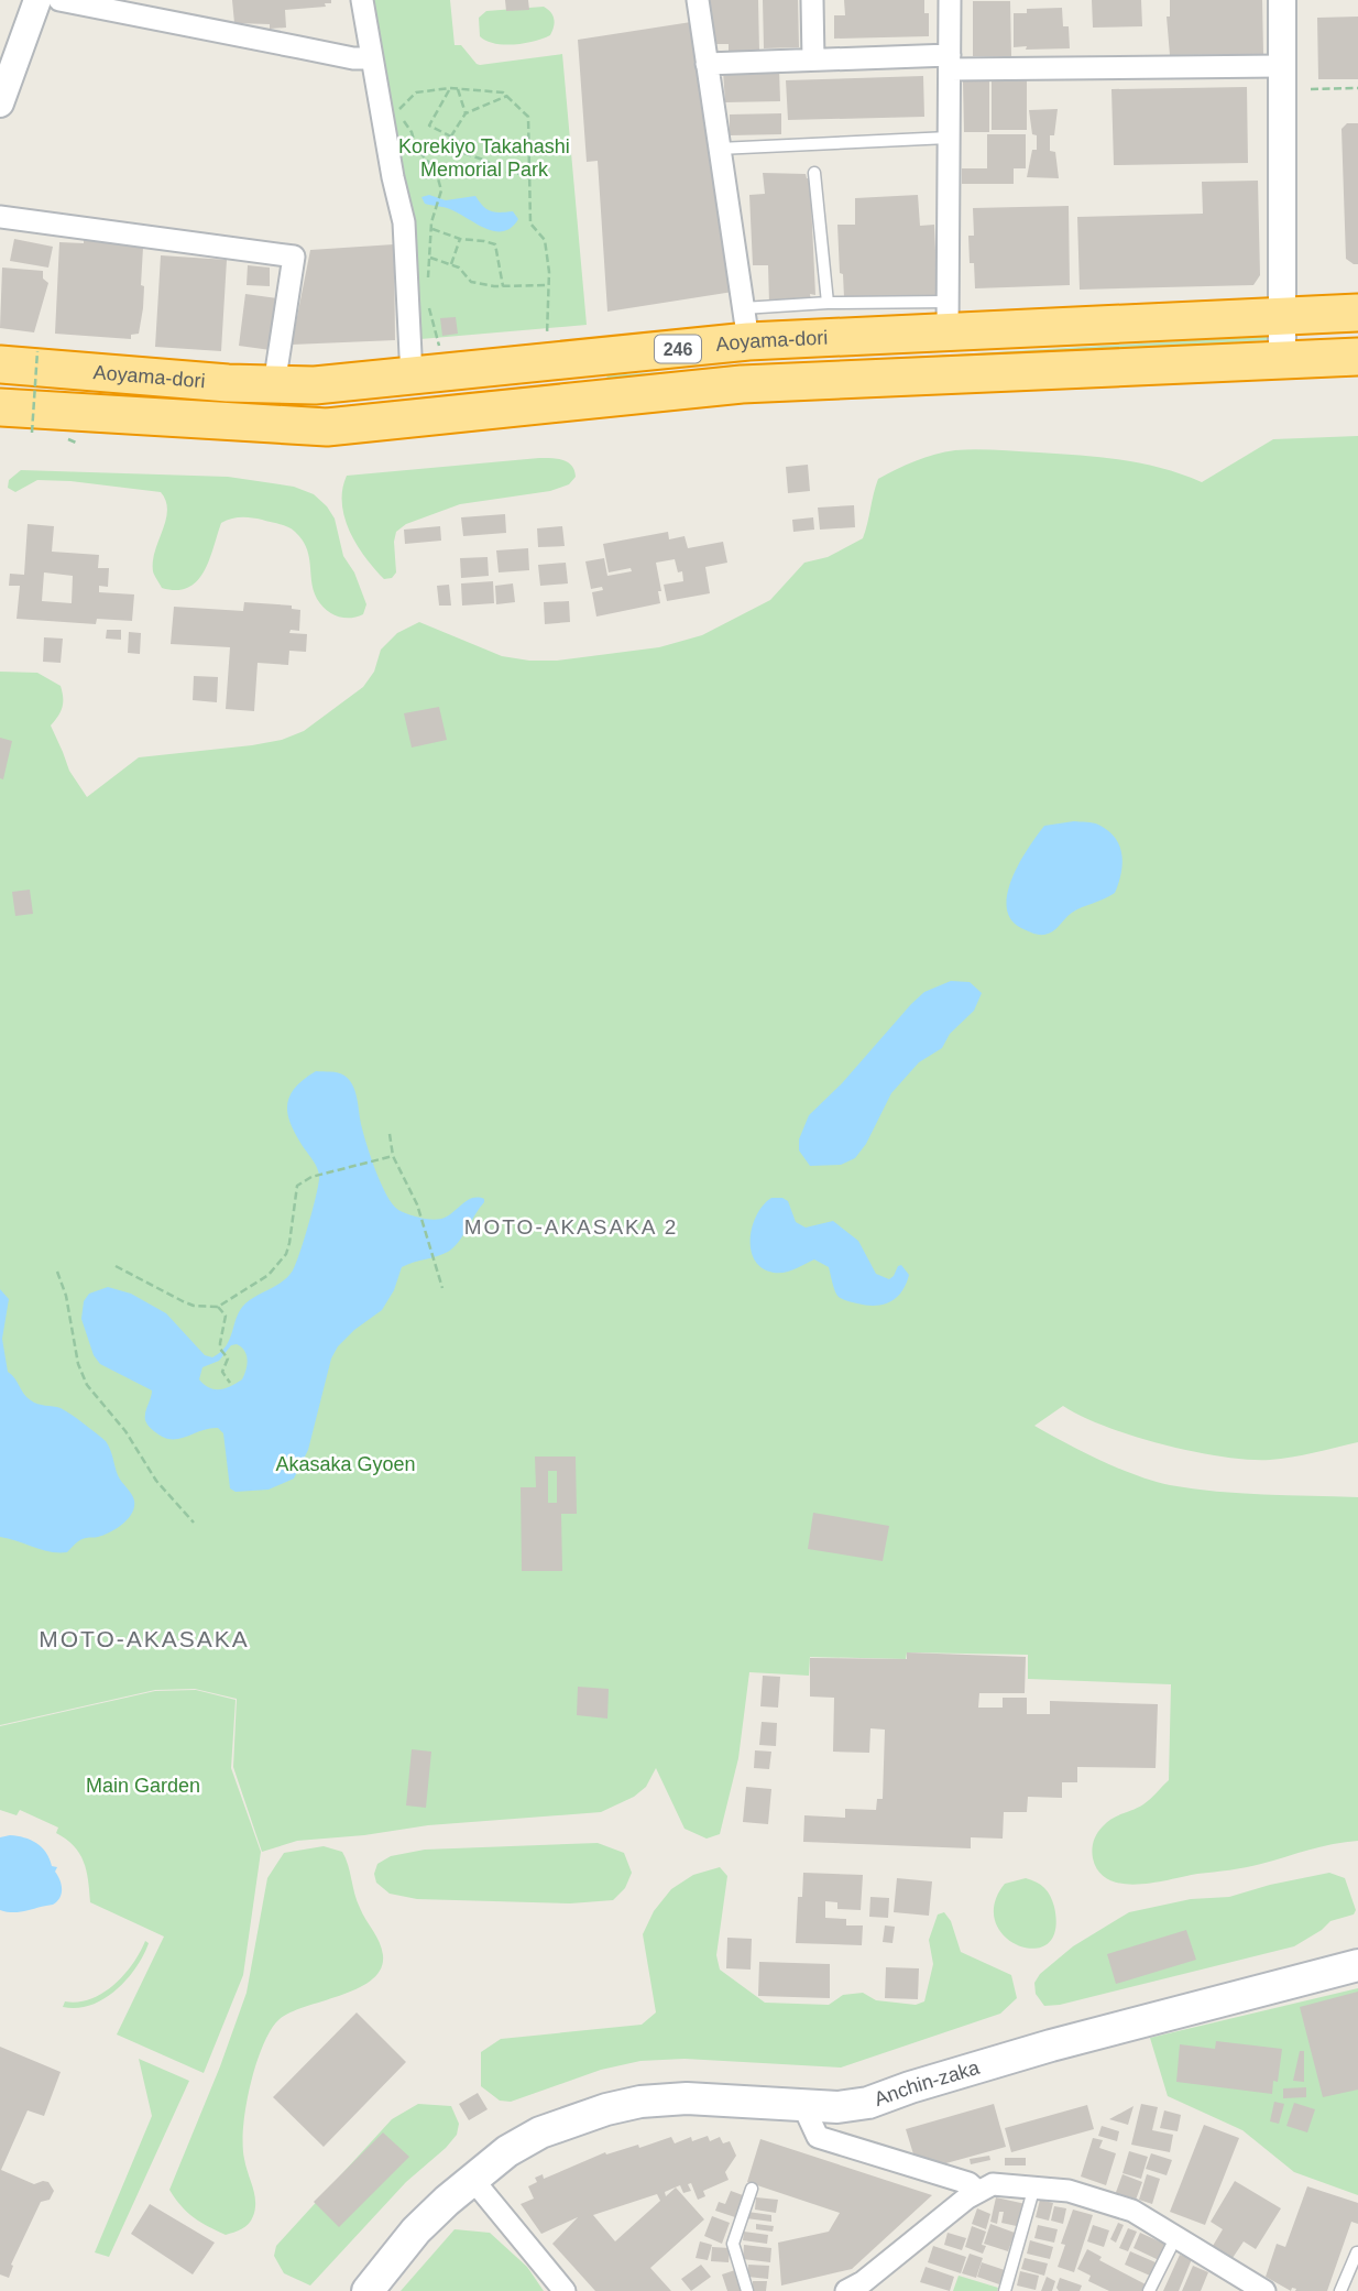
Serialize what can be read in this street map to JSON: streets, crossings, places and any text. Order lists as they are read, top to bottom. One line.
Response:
{"streets":{"highway":["Aoyama-dori","246"],"main road":["Anchin-zaka"]},"districts":["MOTO-AKASAKA 2","MOTO-AKASAKA"],"parks":["Korekiyo Takahashi Memorial Park","Akasaka Gyoen","Main Garden"]}
